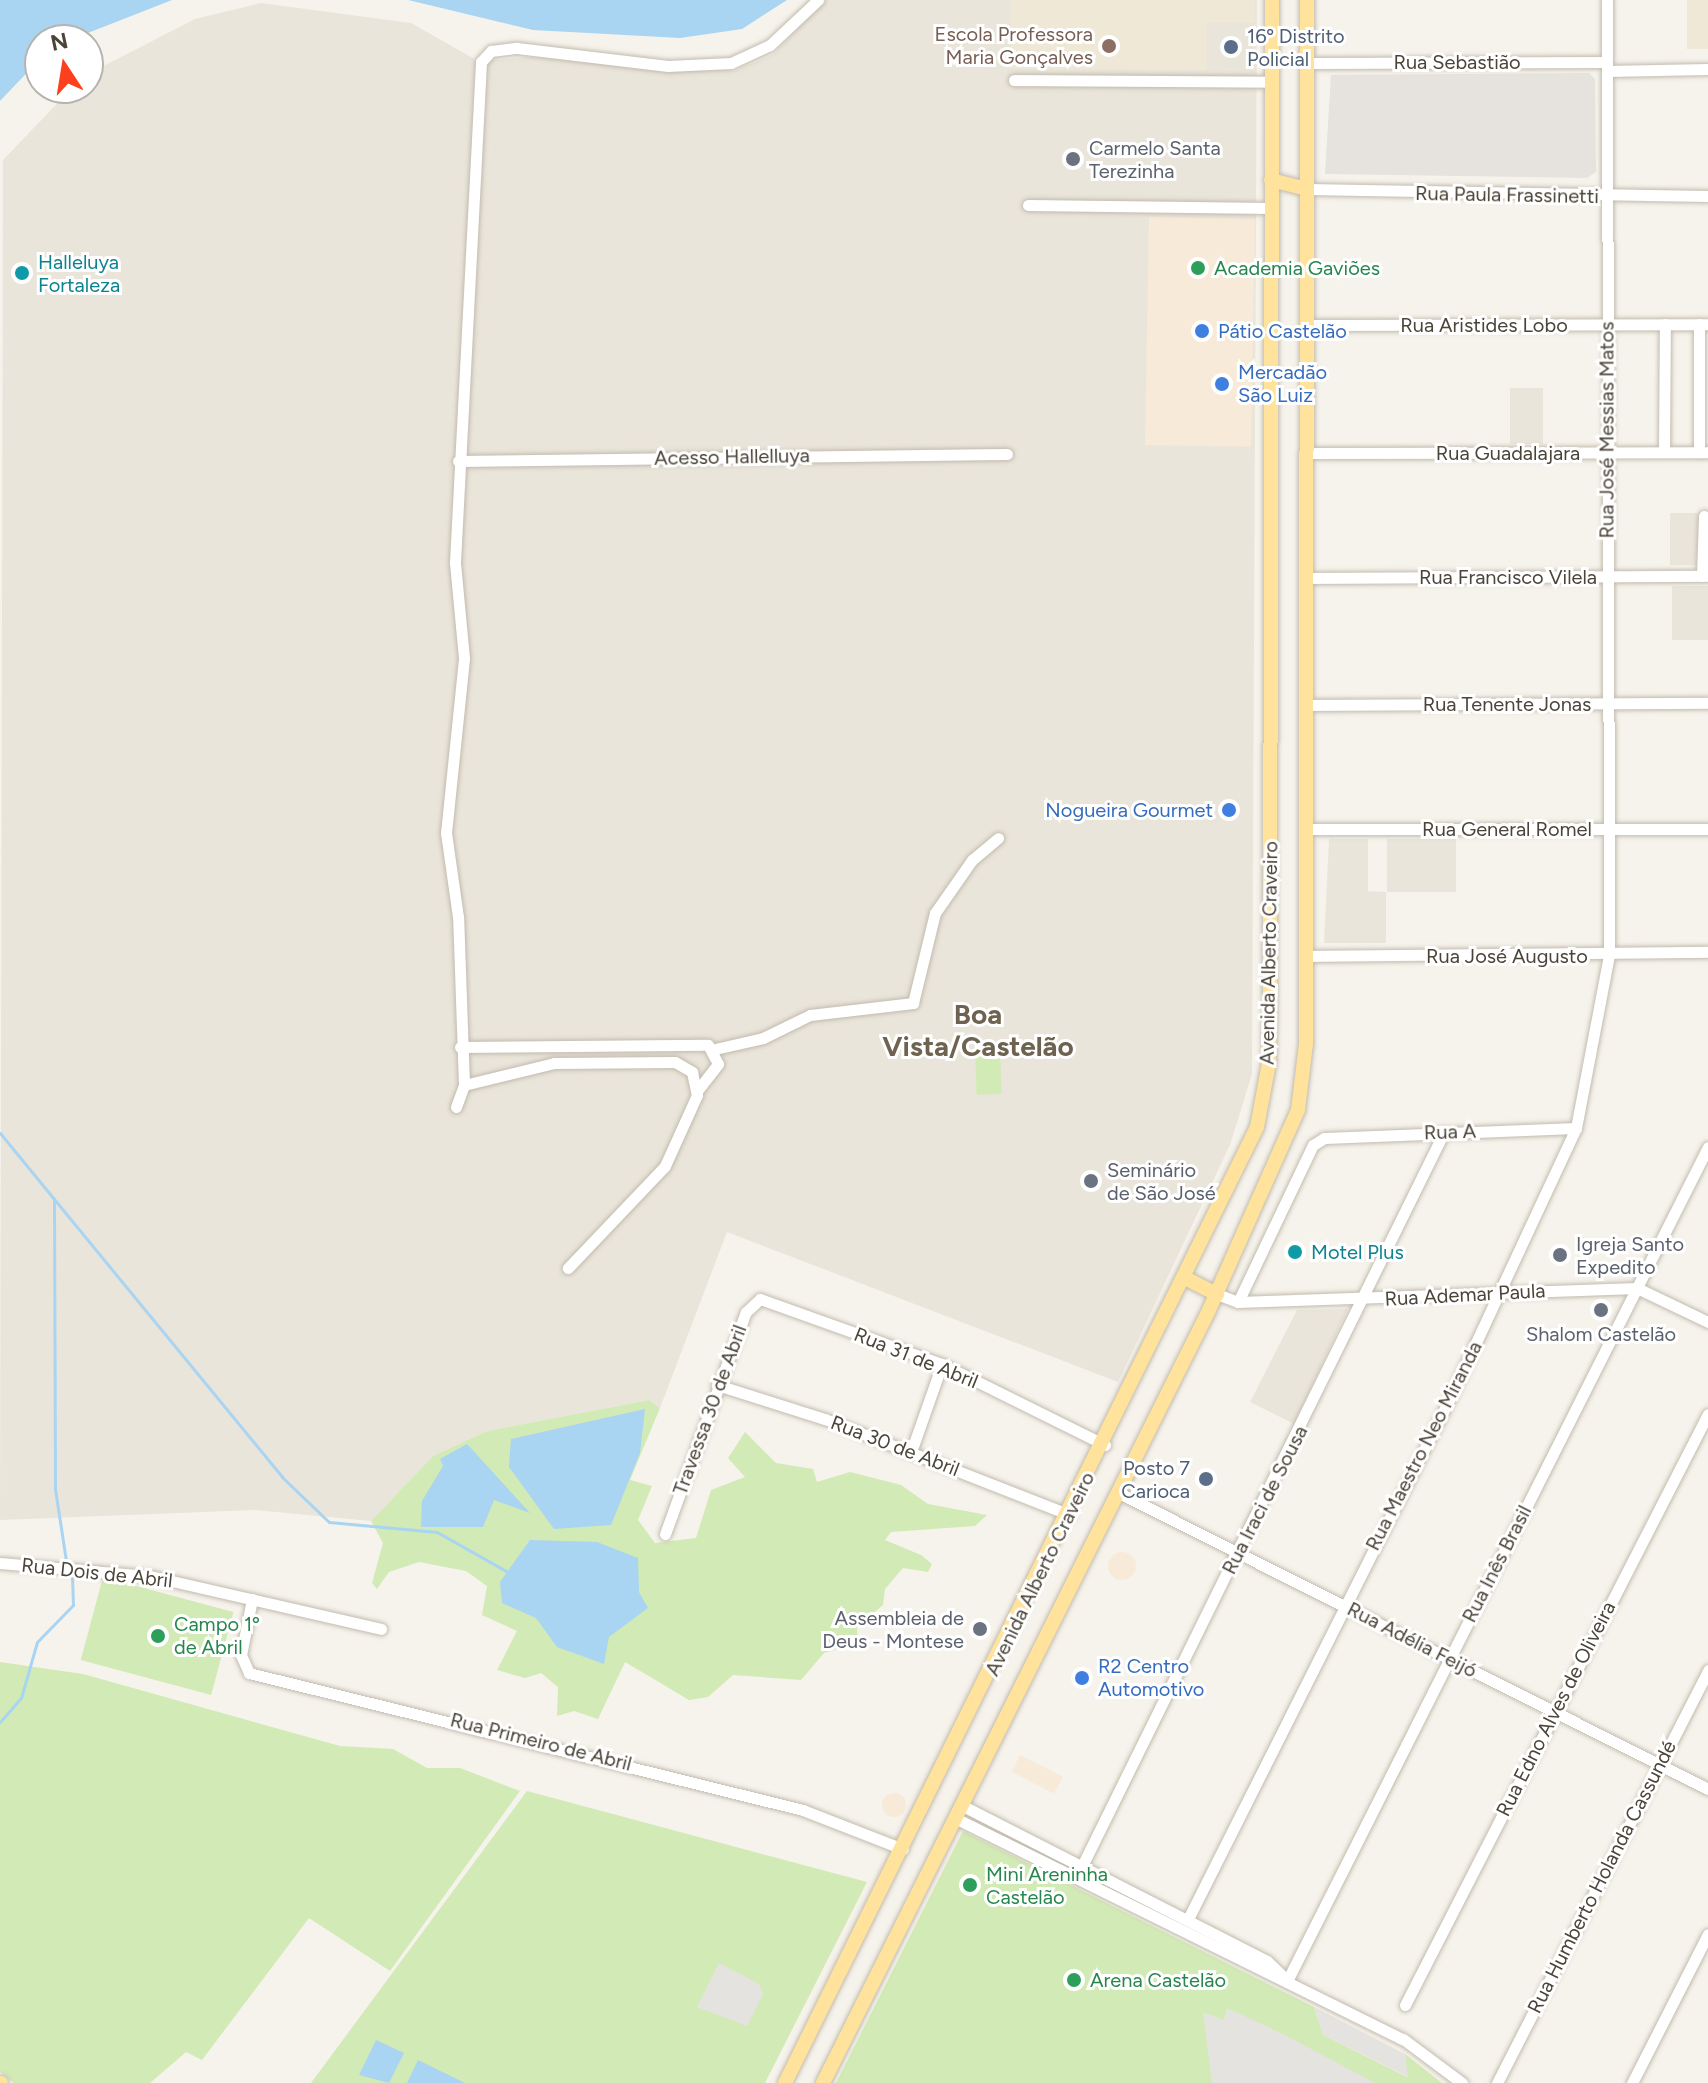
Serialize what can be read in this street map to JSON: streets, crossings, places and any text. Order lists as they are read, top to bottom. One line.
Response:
{"streets":{"main road":["Avenida Alberto Craveiro"],"street":["Rua Sebastião","Rua Paula Frassinetti","Rua Aristides Lobo","Rua José Messias Matos","Rua Guadalajara","Acesso Hallelluya","Rua Francisco Vilela","Rua Tenente Jonas","Rua General Romel","Rua José Augusto","Rua A","Rua Ademar Paula","Rua 31 de Abril","Travessa 30 de Abril","Rua 30 de Abril","Rua Maestro Neo Miranda","Rua Iraci de Sousa","Rua Inês Brasil","Rua Dois de Abril","Rua Adélia Feijó","Rua Edno Alves de Oliveira","Rua Primeiro de Abril","Rua Humberto Holanda Cassundé"]},"crossings":[["Rua Sebastião","Rua José Messias Matos"],["Rua Sebastião","Avenida Alberto Craveiro"],["Rua Paula Frassinetti","Rua José Messias Matos"],["Rua Paula Frassinetti","Avenida Alberto Craveiro"],["Rua Aristides Lobo","Rua José Messias Matos"],["Rua Aristides Lobo","Avenida Alberto Craveiro"],["Rua José Messias Matos","Rua Guadalajara"],["Rua José Messias Matos","Rua Francisco Vilela"],["Rua José Messias Matos","Rua Tenente Jonas"],["Rua José Messias Matos","Rua General Romel"],["Rua José Messias Matos","Rua José Augusto"],["Rua José Messias Matos","Rua Maestro Neo Miranda"],["Rua Guadalajara","Avenida Alberto Craveiro"],["Rua Francisco Vilela","Avenida Alberto Craveiro"],["Rua Tenente Jonas","Avenida Alberto Craveiro"],["Rua General Romel","Avenida Alberto Craveiro"],["Avenida Alberto Craveiro","Rua José Augusto"],["Avenida Alberto Craveiro","Rua Ademar Paula"],["Avenida Alberto Craveiro","Rua 31 de Abril"],["Avenida Alberto Craveiro","Rua 30 de Abril"],["Avenida Alberto Craveiro","Rua Adélia Feijó"],["Avenida Alberto Craveiro","Rua Primeiro de Abril"],["Rua José Augusto","Rua Maestro Neo Miranda"],["Rua A","Rua Ademar Paula"],["Rua A","Rua Maestro Neo Miranda"],["Rua A","Rua Iraci de Sousa"],["Rua Ademar Paula","Rua Maestro Neo Miranda"],["Rua Ademar Paula","Rua Iraci de Sousa"],["Rua Ademar Paula","Rua Inês Brasil"],["Rua 31 de Abril","Travessa 30 de Abril"],["Travessa 30 de Abril","Rua 30 de Abril"],["Rua Maestro Neo Miranda","Rua Adélia Feijó"],["Rua Iraci de Sousa","Rua Adélia Feijó"],["Rua Inês Brasil","Rua Adélia Feijó"],["Rua Dois de Abril","Rua Primeiro de Abril"],["Rua Adélia Feijó","Rua Edno Alves de Oliveira"],["Rua Adélia Feijó","Rua Humberto Holanda Cassundé"]],"districts":["Boa Vista/Castelão"],"places":["Escola Professora Maria Gonçalves","16º Distrito Policial","Carmelo Santa Terezinha","Academia Gaviões","Halleluya Fortaleza","Pátio Castelão","Mercadão São Luiz","Nogueira Gourmet","Seminário de São José","Motel Plus","Igreja Santo Expedito","Shalom Castelão","Posto 7 Carioca","Assembleia de Deus - Montese","Campo 1º de Abril","R2 Centro Automotivo","Mini Areninha Castelão","Arena Castelão"],"north":"top"}
